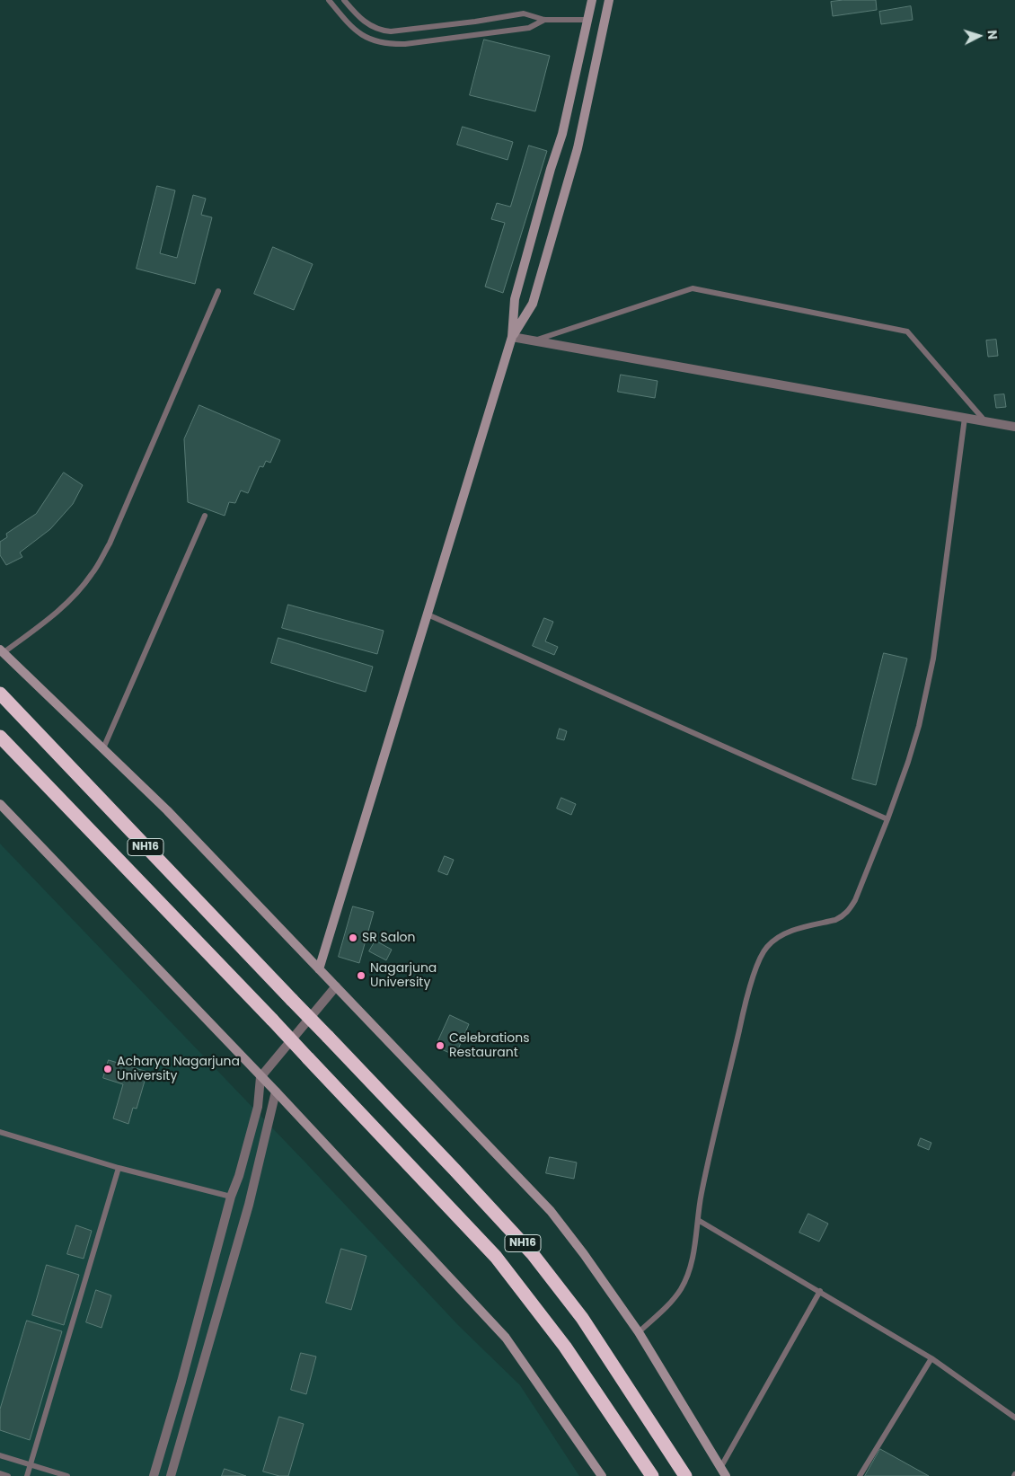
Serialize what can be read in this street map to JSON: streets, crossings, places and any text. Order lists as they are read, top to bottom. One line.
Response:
{"streets":{"highway":["NH16"]},"places":["SR Salon","Nagarjuna University","Celebrations Restaurant","Acharya Nagarjuna University"],"north":"right"}
